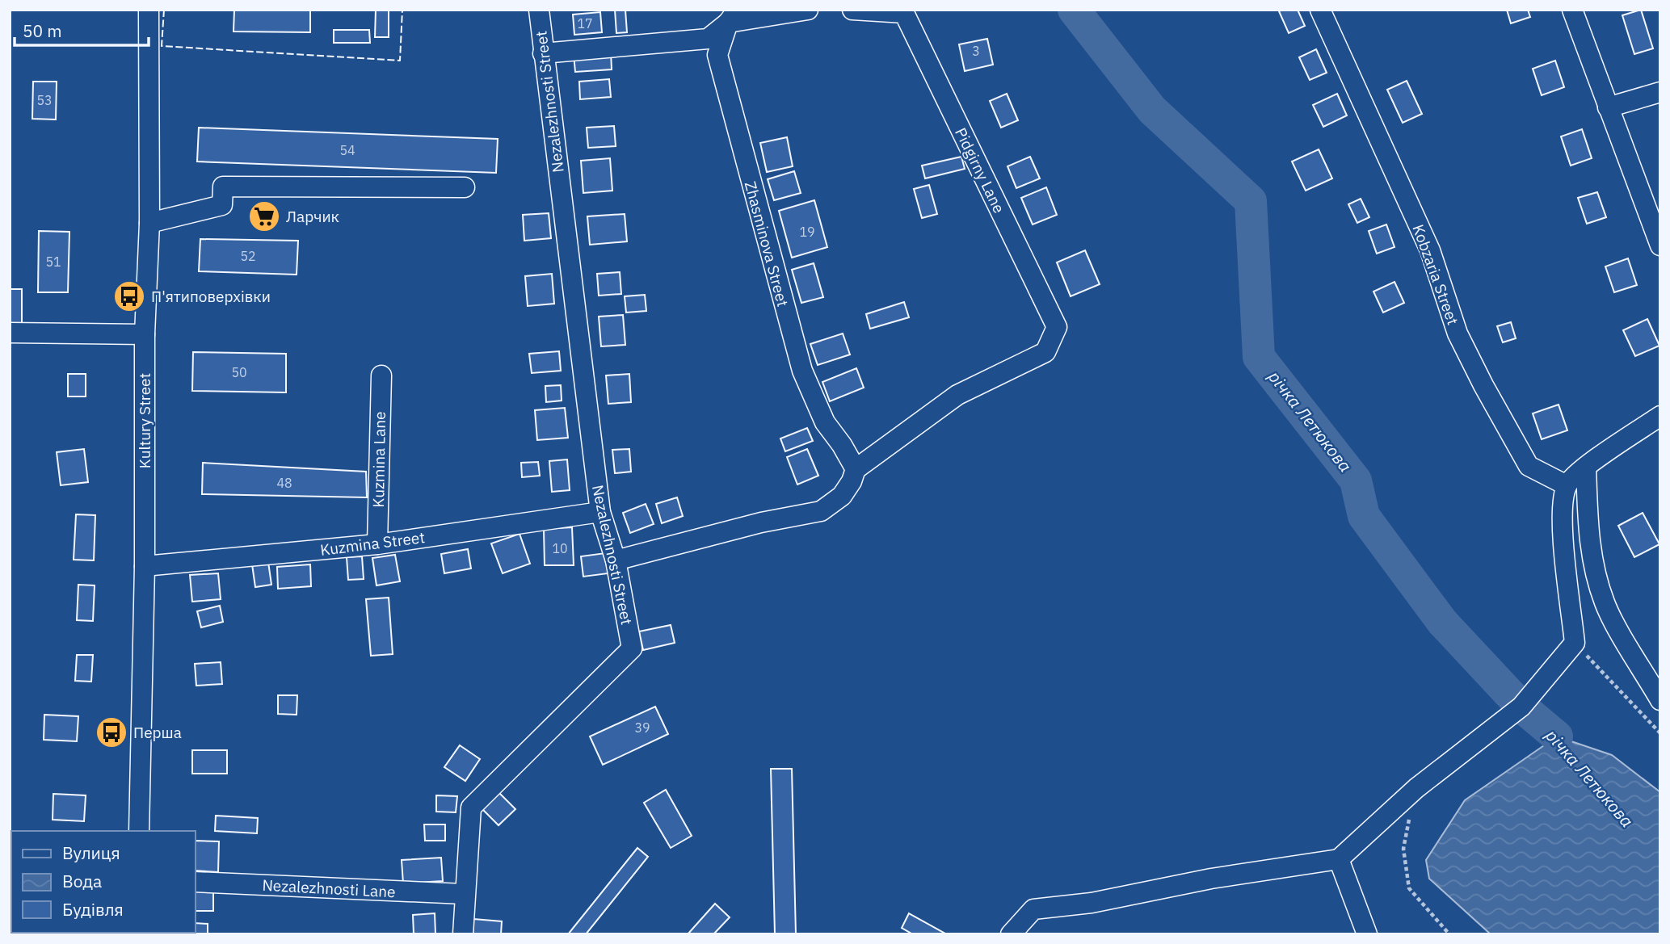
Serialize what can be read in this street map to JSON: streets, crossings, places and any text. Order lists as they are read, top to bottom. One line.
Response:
{"streets":{"street":["Nezalezhnosti Street","Pidgirny Lane","Zhasminova Street","Kobzaria Street","Kultury Street","Kuzmina Lane","Kuzmina Street","Nezalezhnosti Lane"]},"crossings":[["Nezalezhnosti Street","Kuzmina Street"],["Nezalezhnosti Street","Nezalezhnosti Lane"],["Pidgirny Lane","Zhasminova Street"],["Kultury Street","Kuzmina Street"],["Kuzmina Lane","Kuzmina Street"]],"water":["річка Летюкова"],"places":{"supermarket":["Ларчик"],"bus stop":["П'ятиповерхівки","Перша"]},"house_numbers":["17","3","53","54","19","52","51","50","48","10","39"],"legend":["Вулиця","Вода","Будівля"],"scale_bar":"50 m"}
